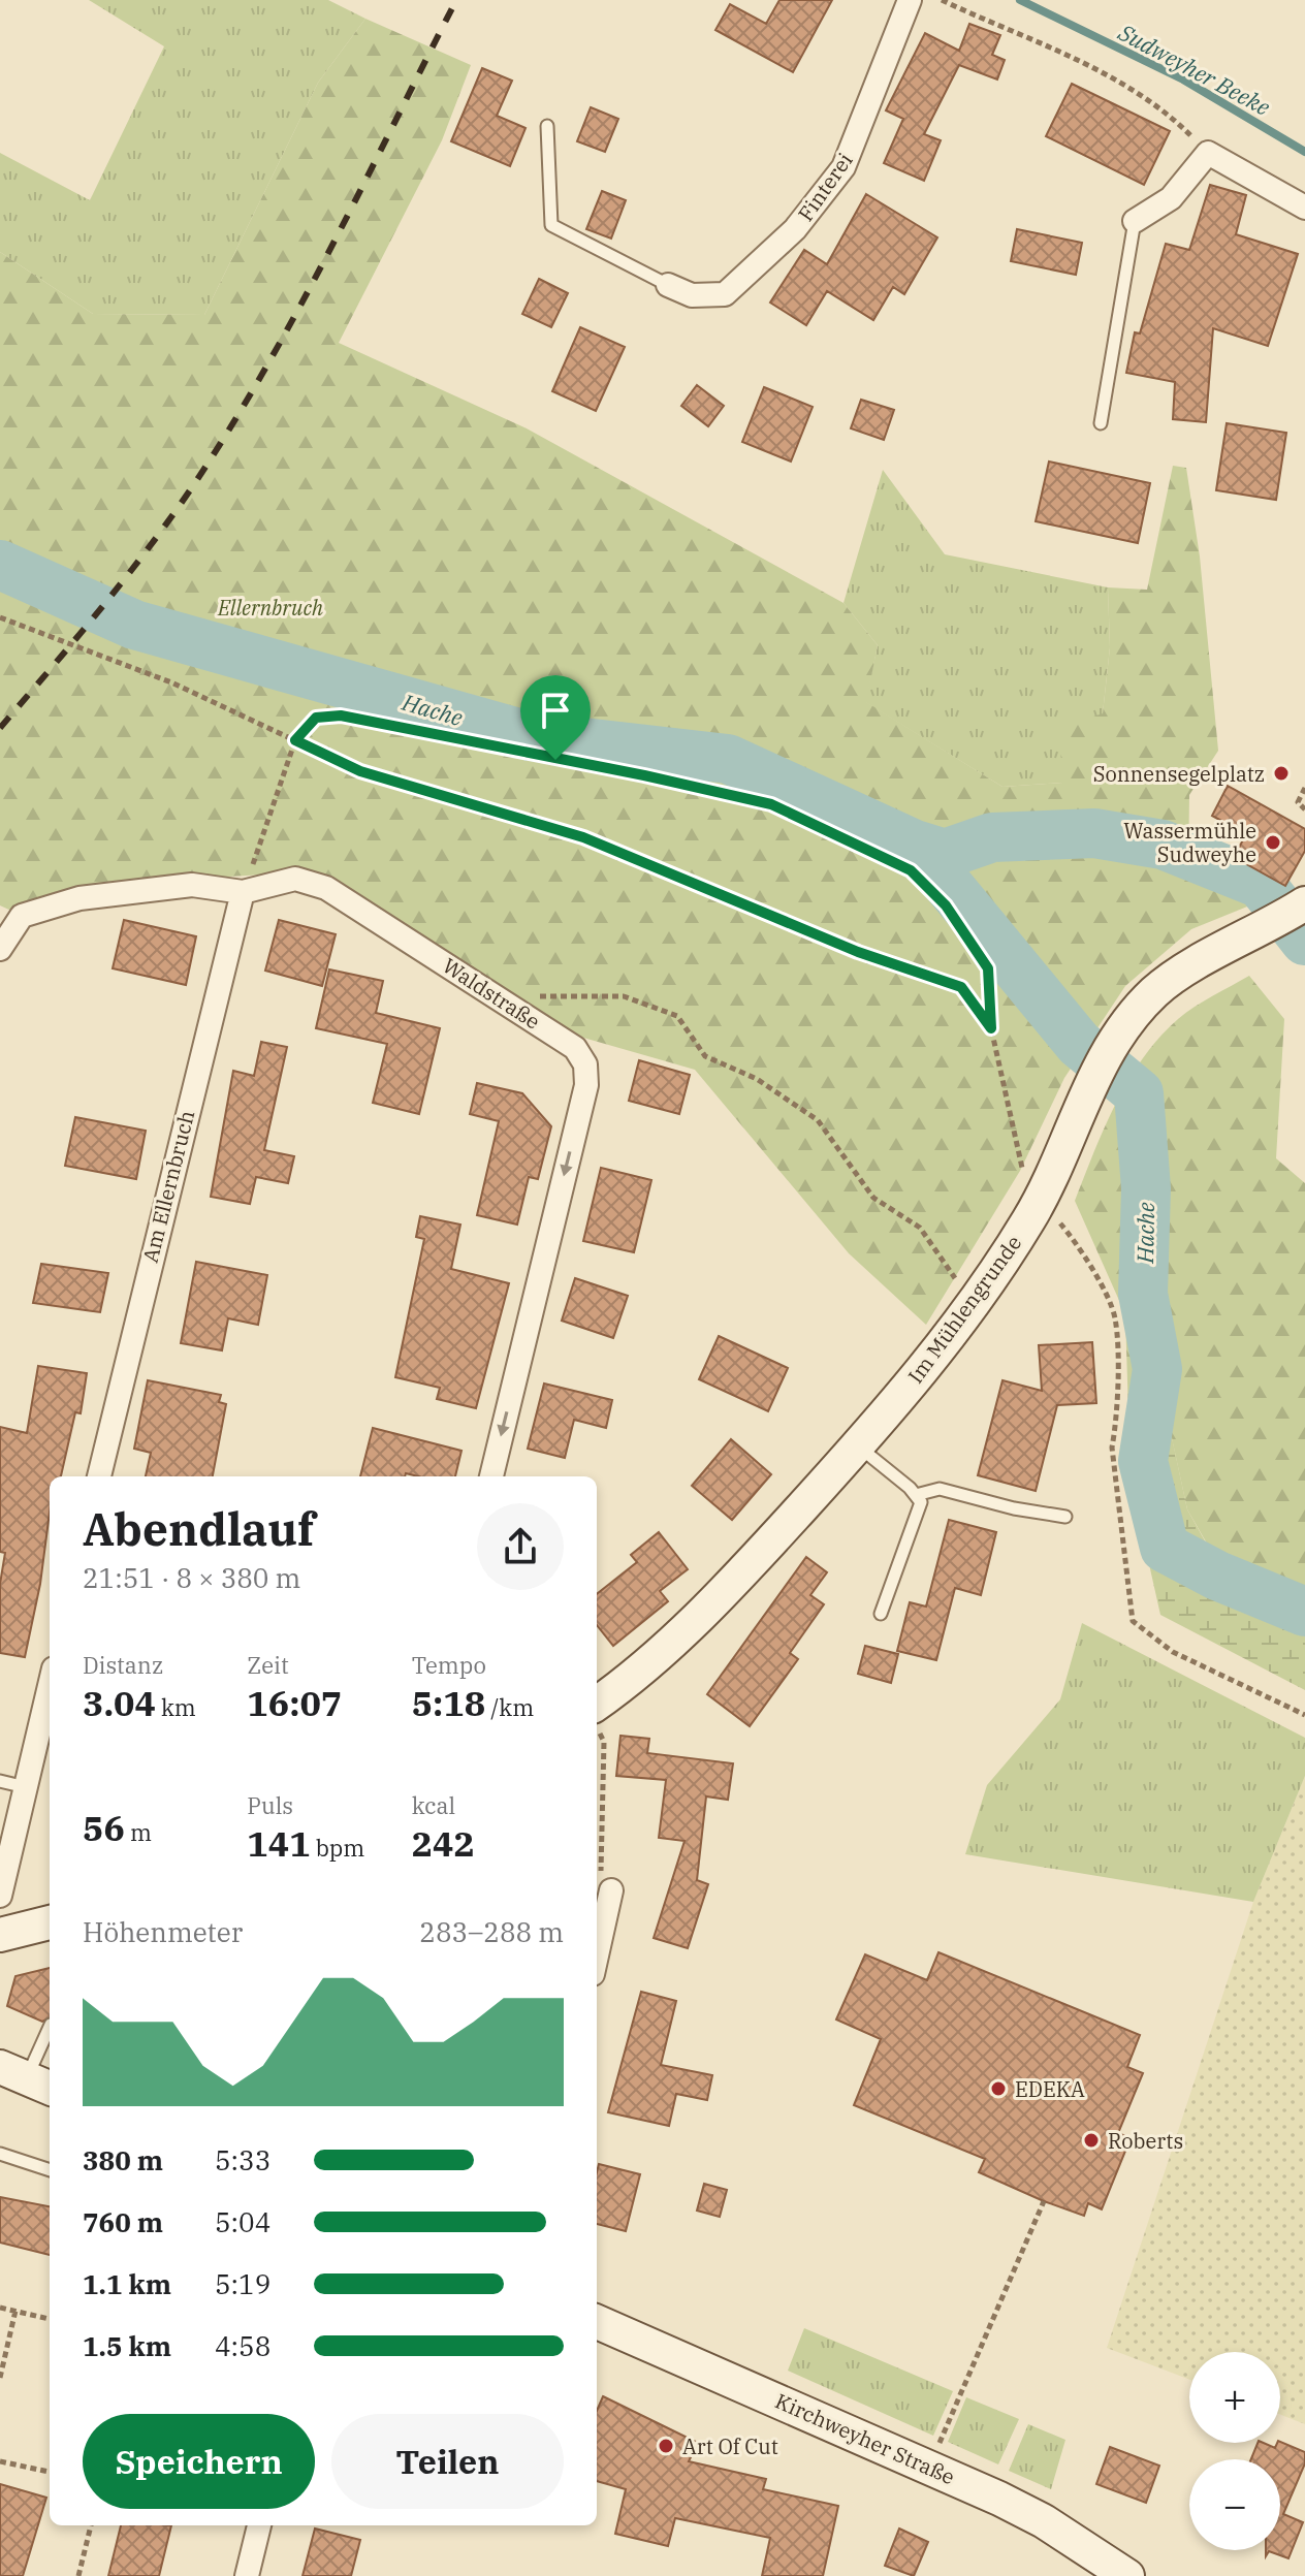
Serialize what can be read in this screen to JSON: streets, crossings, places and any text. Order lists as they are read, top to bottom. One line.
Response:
{"streets":{"main road":["Im Mühlengrunde","Kirchweyher Straße"],"street":["Finterei","Waldstraße","Am Ellernbruch"]},"crossings":[["Waldstraße","Am Ellernbruch"]],"one_way":["Waldstraße"],"water":["Sudweyher Beeke","Hache"],"parks":["Ellernbruch"],"places":["Sonnensegelplatz","Wassermühle Sudweyhe","EDEKA","Roberts","Art Of Cut"],"page":{"heading":["Abendlauf","21:51 · 8 × 380 m"],"stats":[["Distanz","3.04 km"],["Zeit","16:07"],["Tempo","5:18 /km"],["56 m"],["Puls","141 bpm"],["kcal","242"]],"chart":["Höhenmeter","283–288 m"],"list":[{"name":"380 m","note":"5:33"},{"name":"760 m","note":"5:04"},{"name":"1.1 km","note":"5:19"},{"name":"1.5 km","note":"4:58"}],"map_buttons":["+","−"],"buttons":["Speichern","Teilen"]}}
